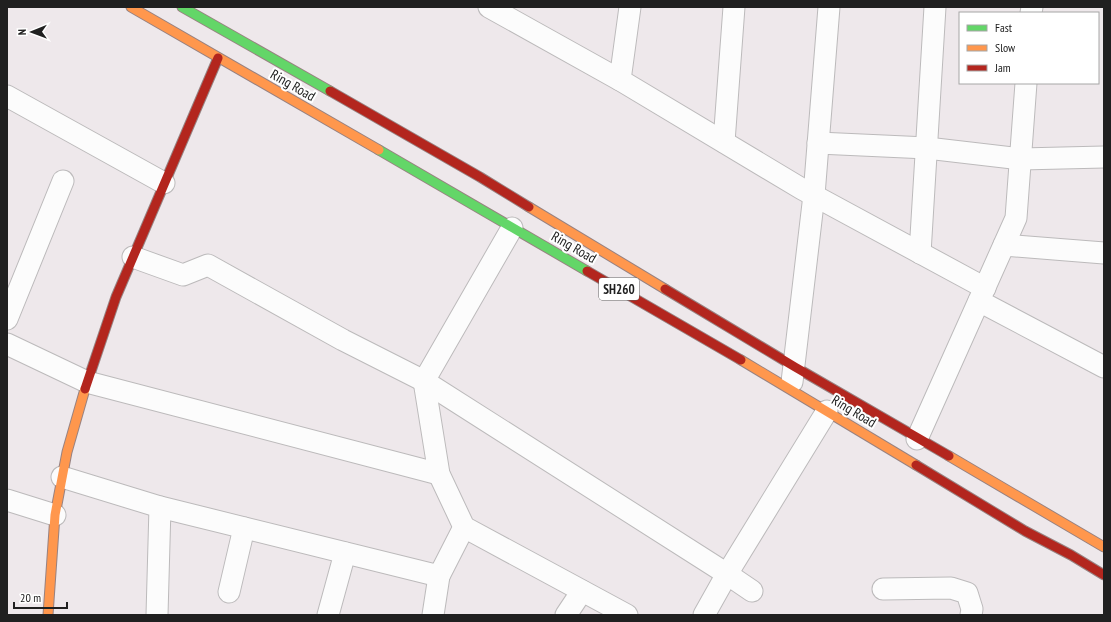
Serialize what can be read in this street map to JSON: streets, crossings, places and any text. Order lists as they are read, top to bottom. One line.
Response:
{"streets":{"main road":["Ring Road","SH260"]},"legend":["Fast","Slow","Jam"],"scale_bar":"20 m","north":"left"}
